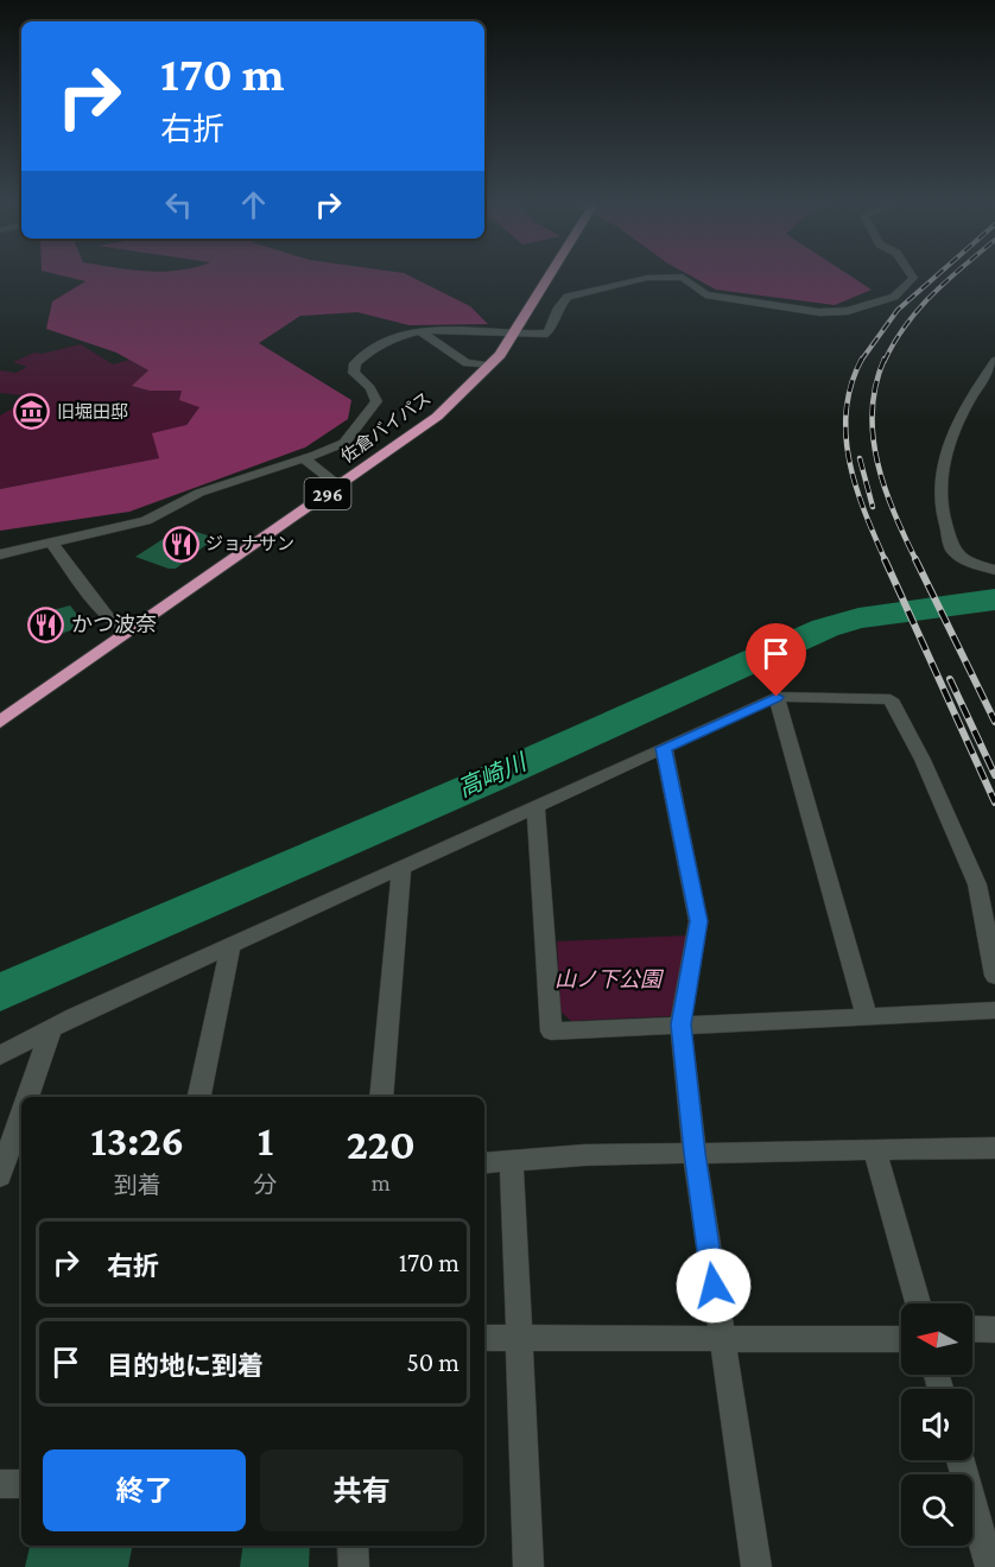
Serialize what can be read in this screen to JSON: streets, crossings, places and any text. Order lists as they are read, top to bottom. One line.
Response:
{"streets":{"highway":["佐倉バイパス","296"]},"water":["高崎川"],"parks":["山ノ下公園"],"places":{"museum":["旧堀田邸"],"restaurant":["ジョナサン","かつ波奈"]},"north":"left","page":{"turn":["170 m","右折"],"eta":["13:26","到着","1","分","220","m"],"list":[{"name":"右折","value":"170 m"},{"name":"目的地に到着","value":"50 m"}],"buttons":["終了","共有"]}}
